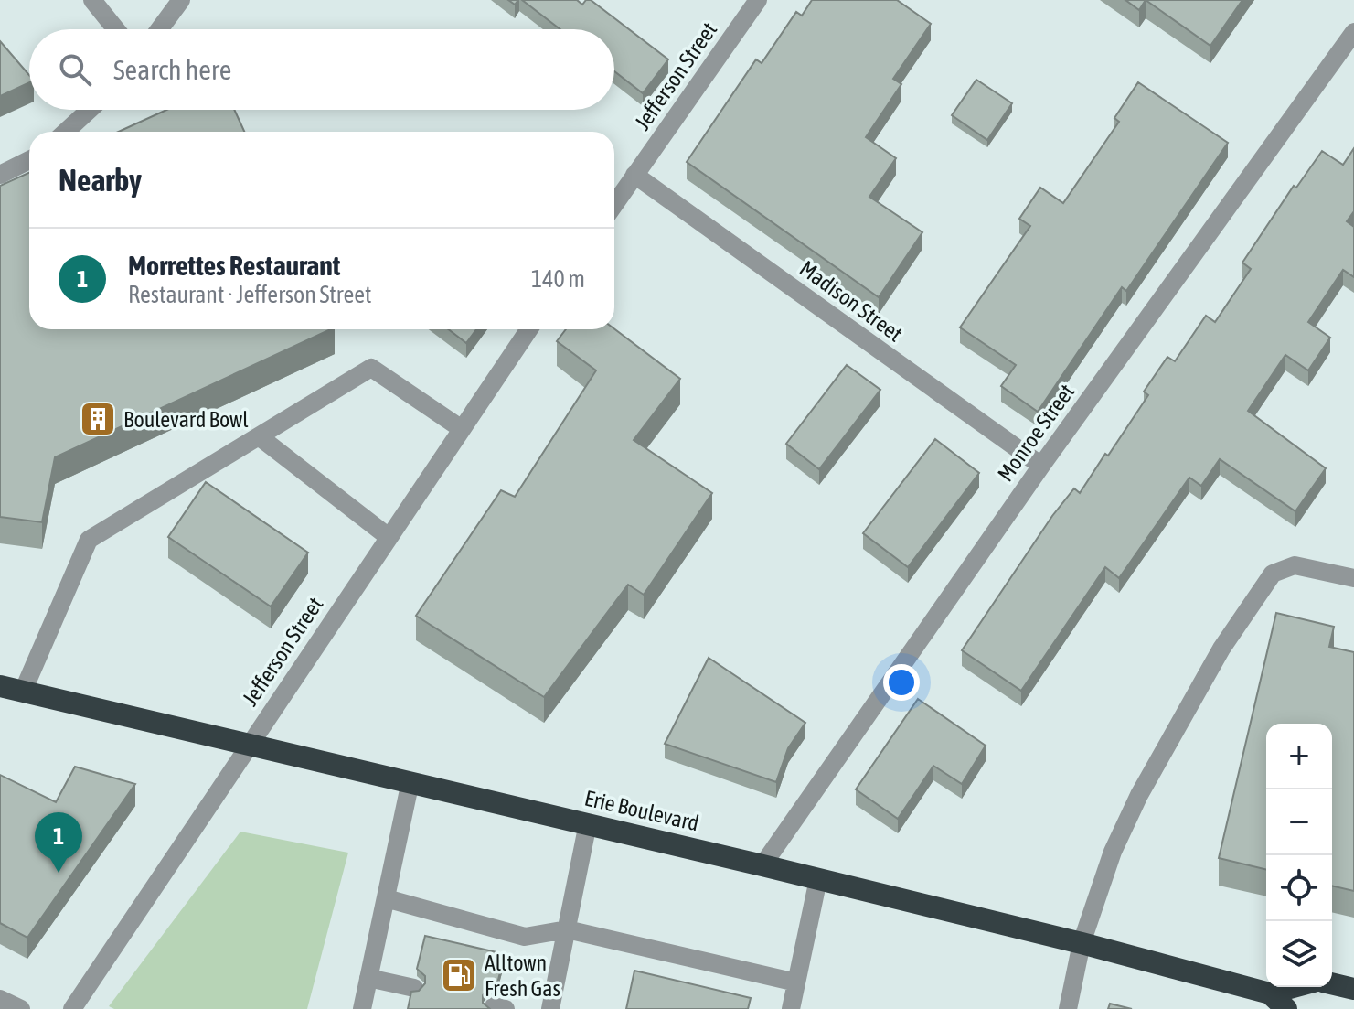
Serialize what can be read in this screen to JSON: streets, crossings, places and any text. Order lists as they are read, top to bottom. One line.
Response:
{"streets":{"highway":["Erie Boulevard"],"street":["Jefferson Street","Madison Street","Monroe Street"]},"crossings":[["Jefferson Street","Madison Street"],["Jefferson Street","Erie Boulevard"],["Madison Street","Monroe Street"],["Monroe Street","Erie Boulevard"]],"places":{"building":["Boulevard Bowl"],"fuel station":["Alltown Fresh Gas"]},"page":{"search":"Search here","heading":"Nearby","list":[{"mark":"1","name":"Morrettes Restaurant","note":"Restaurant · Jefferson Street","value":"140 m"}],"map_buttons":["+","−"],"pins":"1"}}
